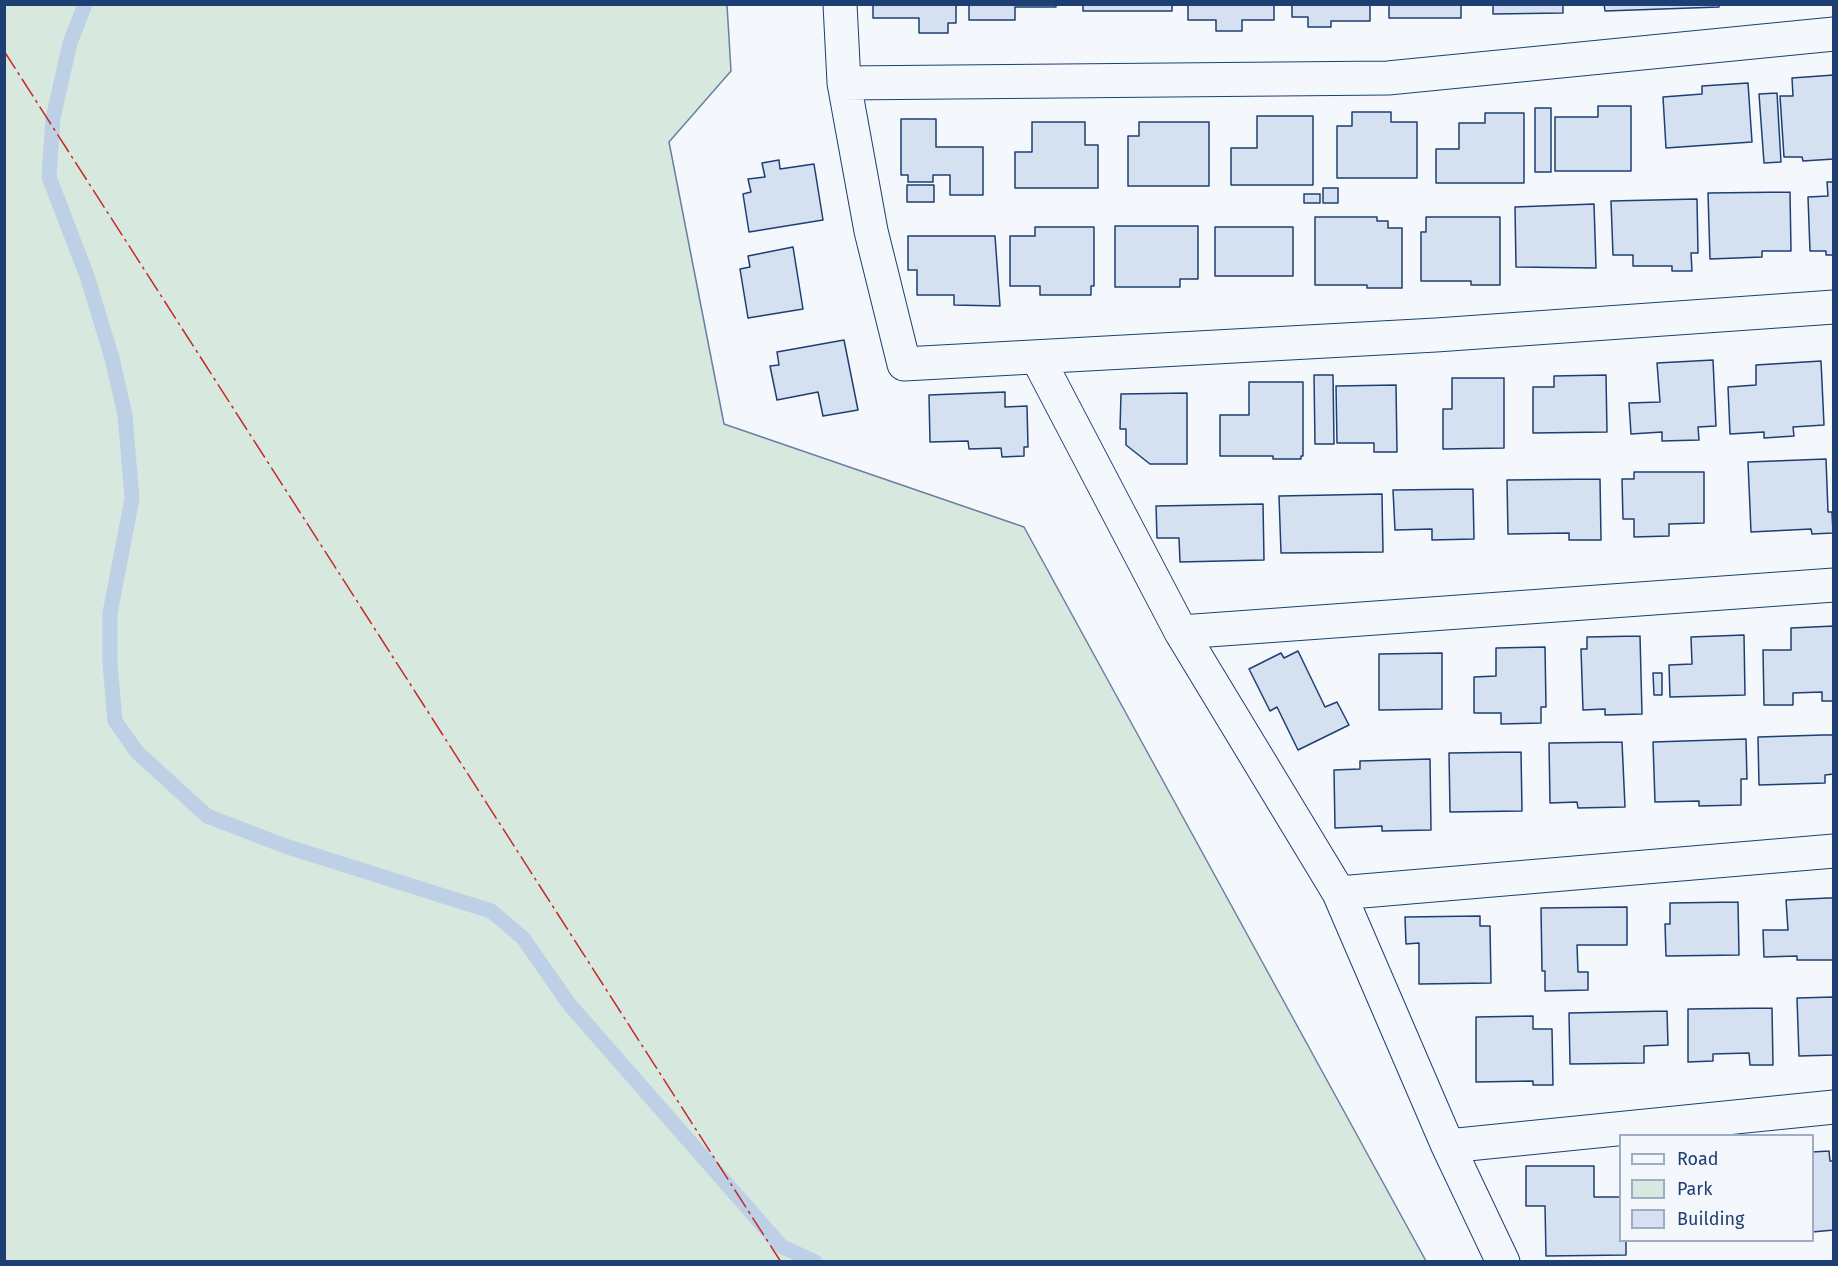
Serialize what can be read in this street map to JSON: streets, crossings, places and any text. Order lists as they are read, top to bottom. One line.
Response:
{"legend":["Road","Park","Building"]}
